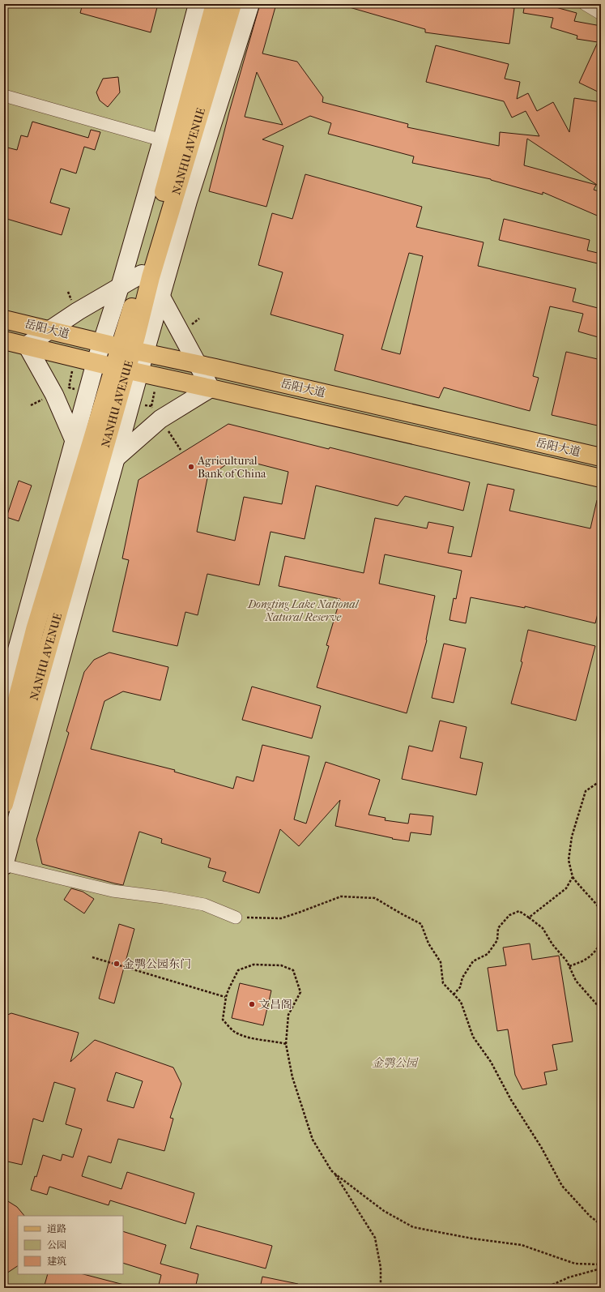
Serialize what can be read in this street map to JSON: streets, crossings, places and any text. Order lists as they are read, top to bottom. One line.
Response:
{"streets":{"main road":["NANHU AVENUE","岳阳大道"]},"crossings":[["NANHU AVENUE","岳阳大道"]],"parks":["Dongting Lake National Natural Reserve","金鹗公园"],"places":["Agricultural Bank of China","金鹗公园东门","文昌阁"],"legend":["道路","公园","建筑"]}
